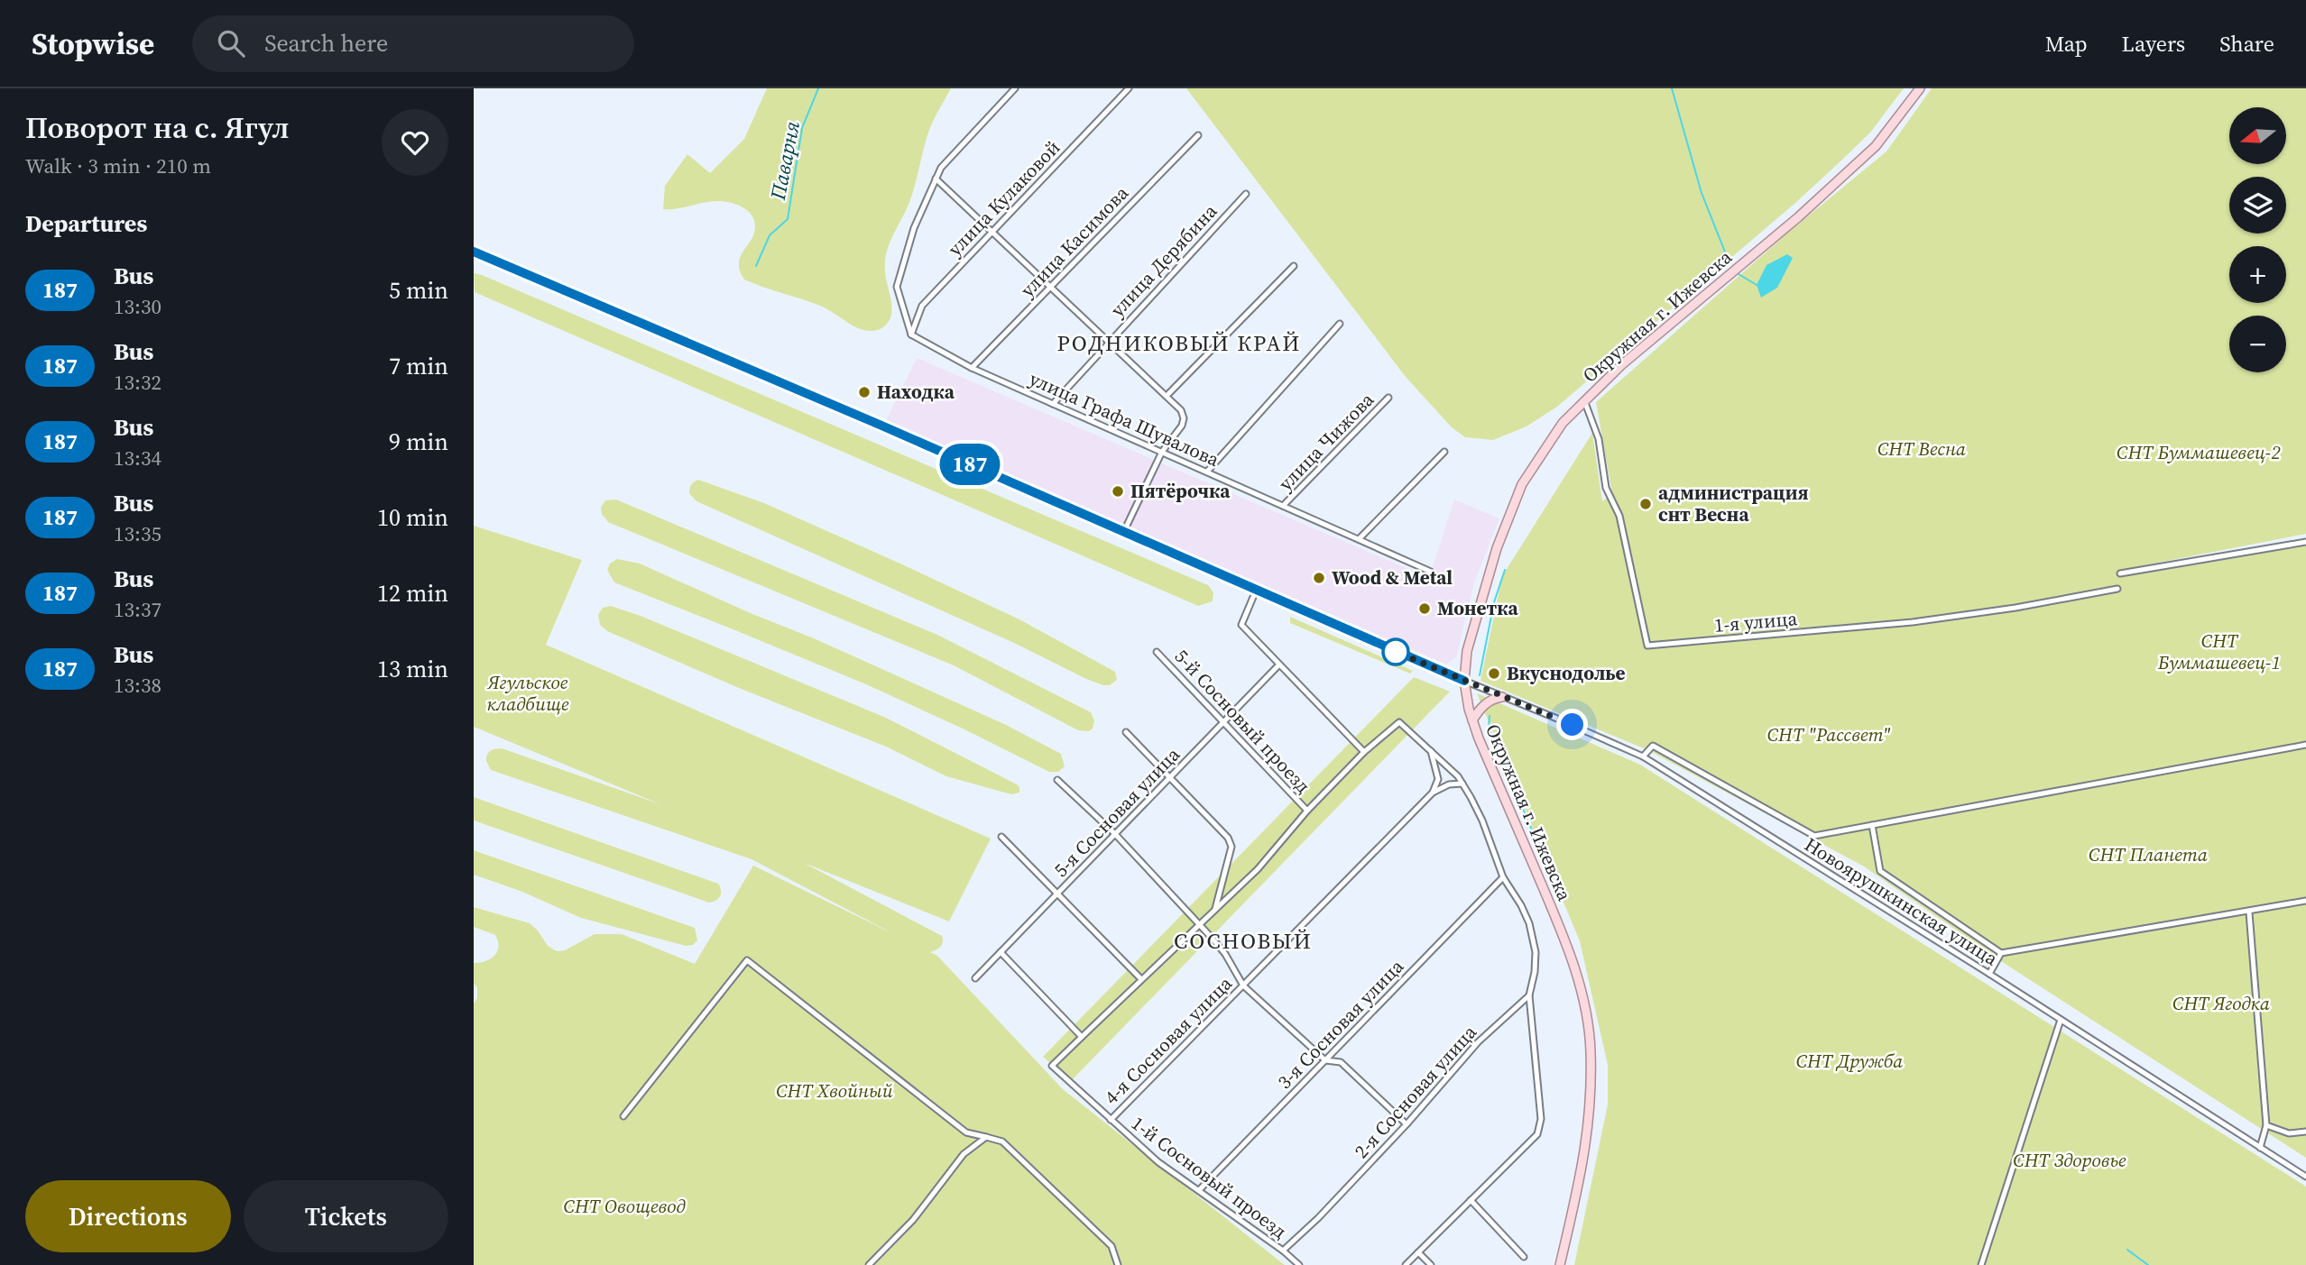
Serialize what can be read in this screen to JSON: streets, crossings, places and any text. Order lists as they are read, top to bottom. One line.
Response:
{"streets":{"main road":["Окружная г. Ижевска"],"street":["улица Кулаковой","улица Касимова","улица Дерябина","улица Графа Шувалова","улица Чижова","1-я улица","5-й Сосновый проезд","5-я Сосновая улица","Новоярушкинская улица","3-я Сосновая улица","4-я Сосновая улица","2-я Сосновая улица","1-й Сосновый проезд"]},"crossings":[["улица Кулаковой","улица Графа Шувалова"],["улица Касимова","улица Графа Шувалова"],["улица Дерябина","улица Графа Шувалова"],["Окружная г. Ижевска","1-я улица"],["Окружная г. Ижевска","Новоярушкинская улица"],["улица Графа Шувалова","улица Чижова"],["5-й Сосновый проезд","5-я Сосновая улица"],["3-я Сосновая улица","1-й Сосновый проезд"],["4-я Сосновая улица","1-й Сосновый проезд"],["2-я Сосновая улица","1-й Сосновый проезд"]],"districts":["РОДНИКОВЫЙ КРАЙ","СОСНОВЫЙ"],"water":["Паварня"],"parks":["СНТ Весна","СНТ Буммашевец-2","СНТ Буммашевец-1","Ягульское кладбище","СНТ \"Рассвет\"","СНТ Планета","СНТ Ягодка","СНТ Дружба","СНТ Хвойный","СНТ Здоровье","СНТ Овощевод"],"places":["Находка","Пятёрочка","администрация снт Весна","Wood & Metal","Монетка","Вкуснодолье"],"lines":["bus line 187"],"north":"left","page":{"header":"Stopwise","search":"Search here","nav":["Map","Layers","Share"],"heading":[["Поворот на с. Ягул","Walk · 3 min · 210 m"],"Departures"],"on_map":"187","map_buttons":["+","−"],"list":[{"mark":"187","name":"Bus","note":"13:30","value":"5 min"},{"mark":"187","name":"Bus","note":"13:32","value":"7 min"},{"mark":"187","name":"Bus","note":"13:34","value":"9 min"},{"mark":"187","name":"Bus","note":"13:35","value":"10 min"},{"mark":"187","name":"Bus","note":"13:37","value":"12 min"},{"mark":"187","name":"Bus","note":"13:38","value":"13 min"}],"buttons":["Directions","Tickets"]}}
